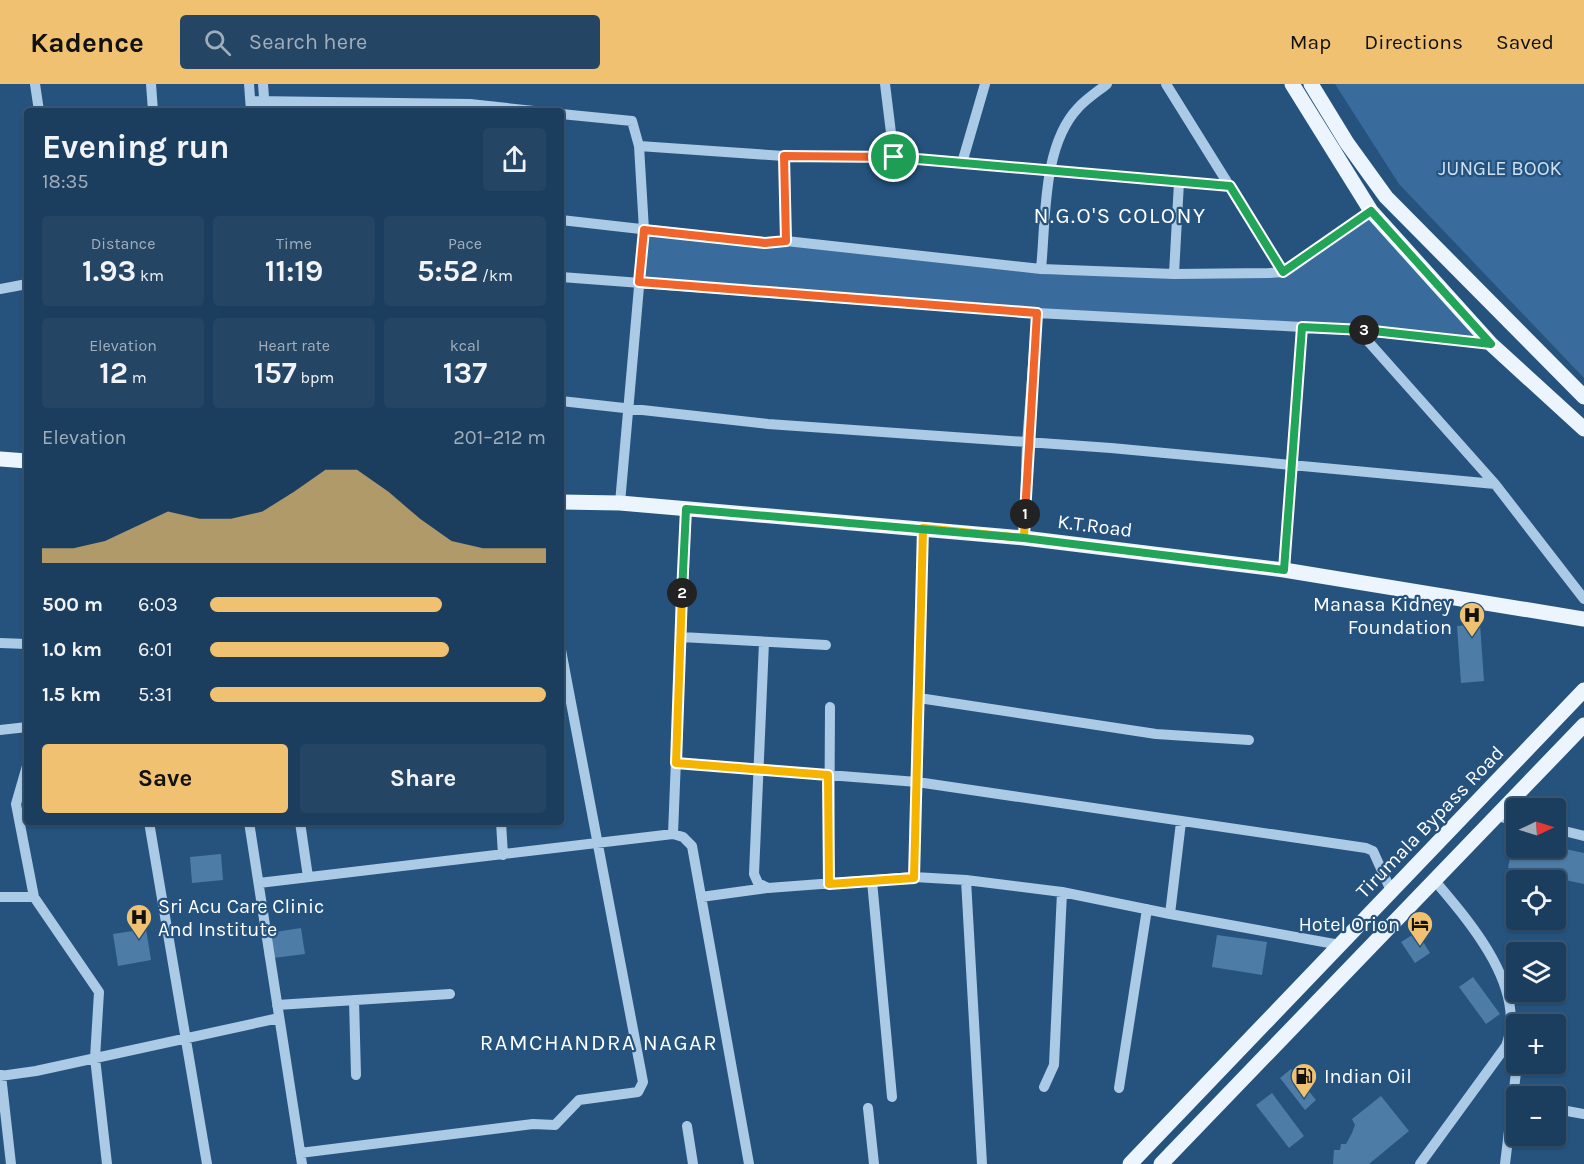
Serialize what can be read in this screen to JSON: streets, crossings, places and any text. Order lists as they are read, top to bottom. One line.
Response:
{"streets":{"main road":["K.T.Road","Tirumala Bypass Road"]},"districts":["N.G.O'S COLONY","RAMCHANDRA NAGAR"],"parks":["JUNGLE BOOK"],"places":{"hospital":["Manasa Kidney Foundation","Sri Acu Care Clinic And Institute"],"hotel":["Hotel Orion"],"fuel station":["Indian Oil"]},"north":"right","page":{"header":"Kadence","search":"Search here","nav":["Map","Directions","Saved"],"heading":["Evening run","18:35"],"stats":[["Distance","1.93 km"],["Time","11:19"],["Pace","5:52 /km"],["Elevation","12 m"],["Heart rate","157 bpm"],["kcal","137"]],"pins":["3","1","2"],"chart":["Elevation","201–212 m"],"list":[{"name":"500 m","note":"6:03"},{"name":"1.0 km","note":"6:01"},{"name":"1.5 km","note":"5:31"}],"buttons":["Save","Share"],"map_buttons":["+","−"]}}
